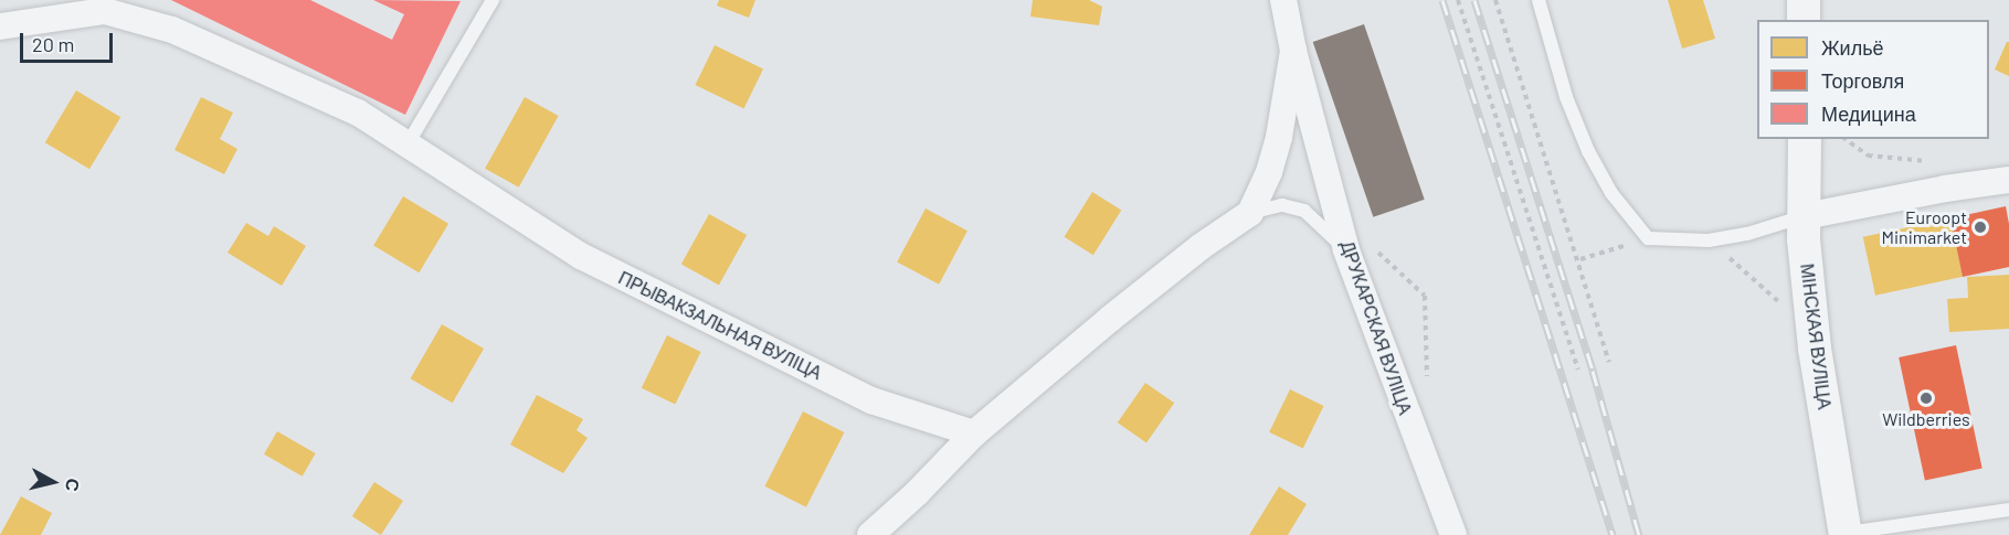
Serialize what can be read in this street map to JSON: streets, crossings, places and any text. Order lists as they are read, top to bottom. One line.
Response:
{"streets":{"street":["ПРЫВАКЗАЛЬНАЯ ВУЛІЦА","ДРУКАРСКАЯ ВУЛІЦА","МІНСКАЯ ВУЛІЦА"]},"places":["Euroopt Minimarket","Wildberries"],"legend":["Жильё","Торговля","Медицина"],"scale_bar":"20 m","north":"right"}
